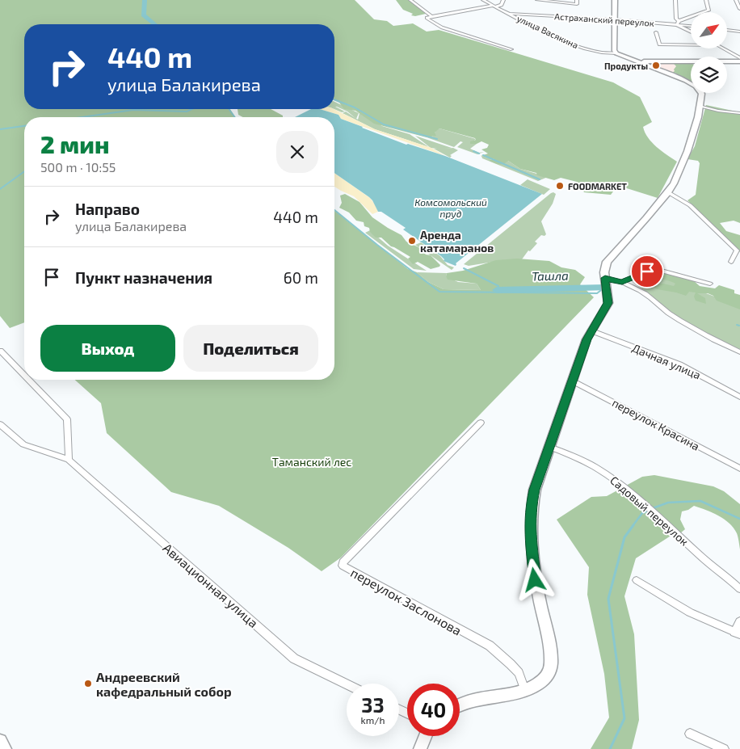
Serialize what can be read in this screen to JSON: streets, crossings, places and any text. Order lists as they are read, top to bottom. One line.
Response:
{"streets":{"street":["Астраханский переулок","улица Васякина","Дачная улица","переулок Красина","Садовый переулок","Авиационная улица","переулок Заслонова"]},"crossings":[["Астраханский переулок","улица Васякина"]],"water":["Комсомольский пруд","Ташла"],"parks":["Таманский лес"],"places":["Продукты","FOODMARKET","Аренда катамаранов","Андреевский кафедральный собор"],"north":"top right","page":{"turn":["440 m","улица Балакирева"],"heading":["2 мин","500 m · 10:55"],"list":[{"name":"Направо","note":"улица Балакирева","value":"440 m"},{"name":"Пункт назначения","value":"60 m"}],"buttons":["Выход","Поделиться"],"speed":"33 km/h","limit":"40"}}
